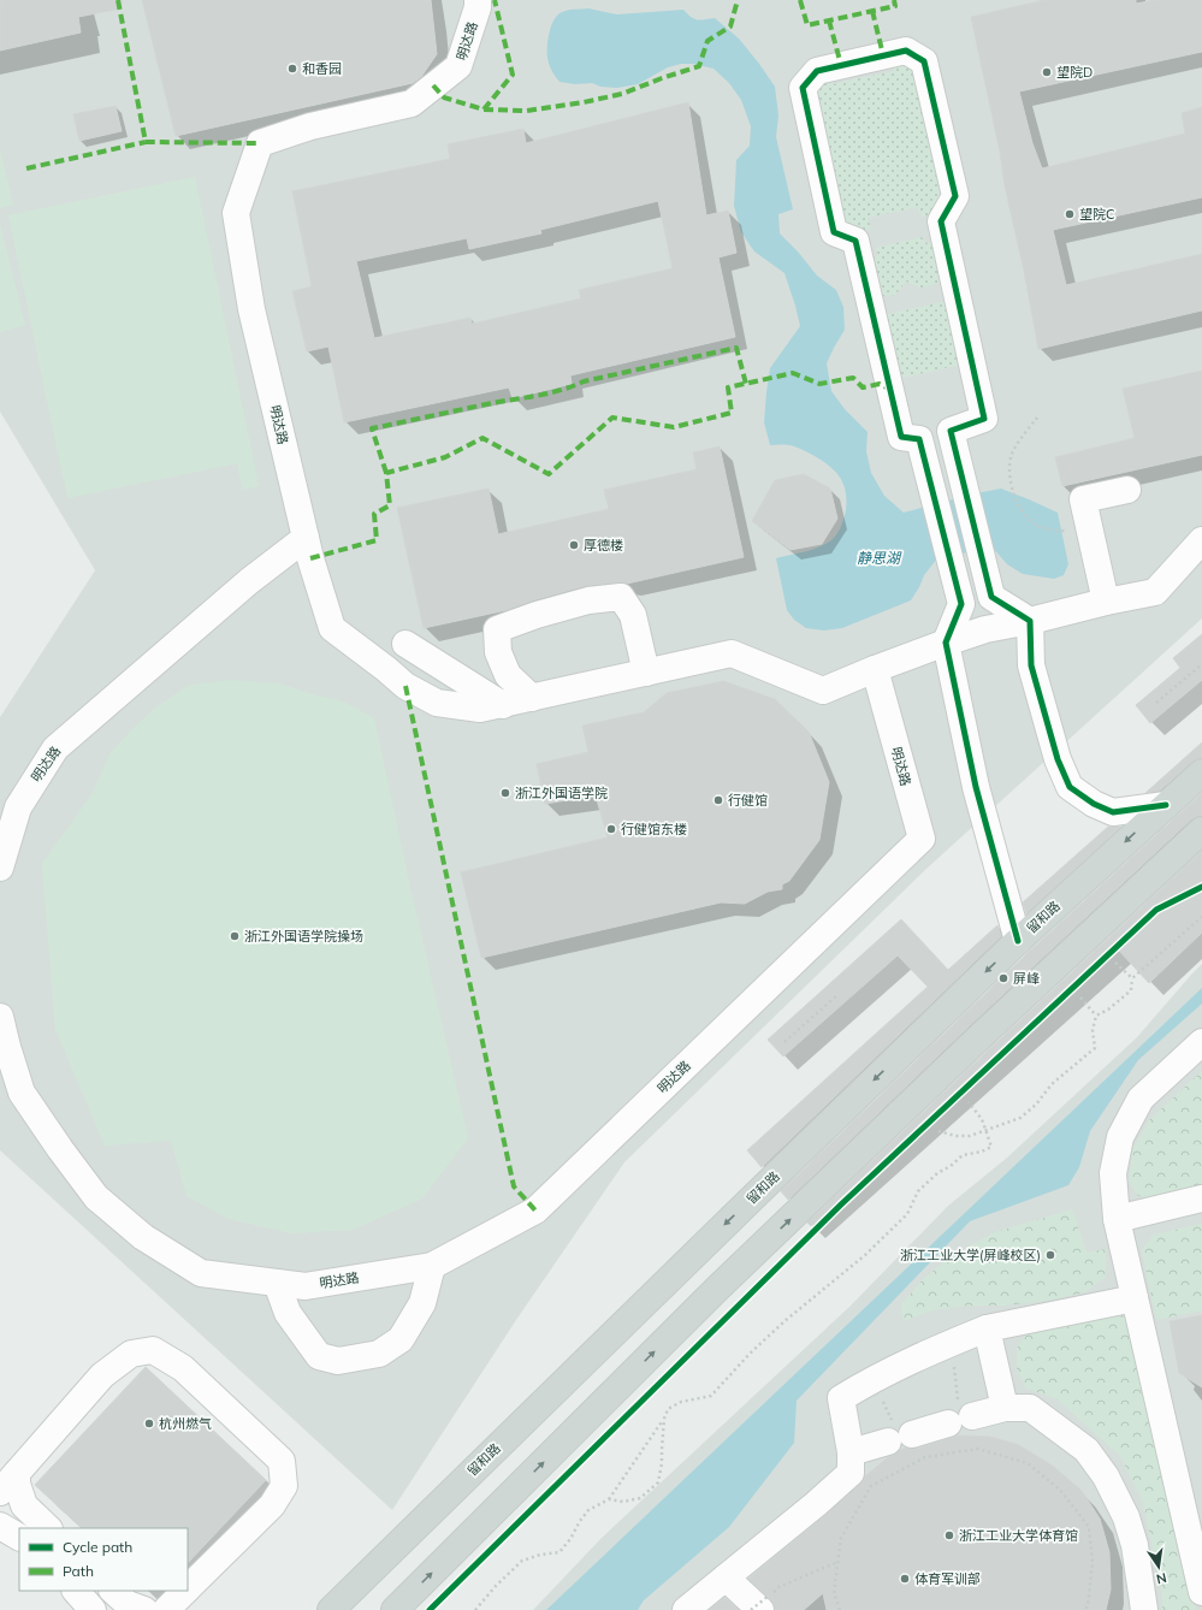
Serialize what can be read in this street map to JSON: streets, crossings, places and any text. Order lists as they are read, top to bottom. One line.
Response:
{"streets":{"main road":["留和路"],"street":["明达路"]},"water":["静思湖"],"places":["和香园","望院D","望院C","厚德楼","浙江外国语学院","行健馆","行健馆东楼","浙江外国语学院操场","屏峰","浙江工业大学(屏峰校区)","杭州燃气","浙江工业大学体育馆","体育军训部"],"legend":["Cycle path","Path"],"north":"bottom"}
